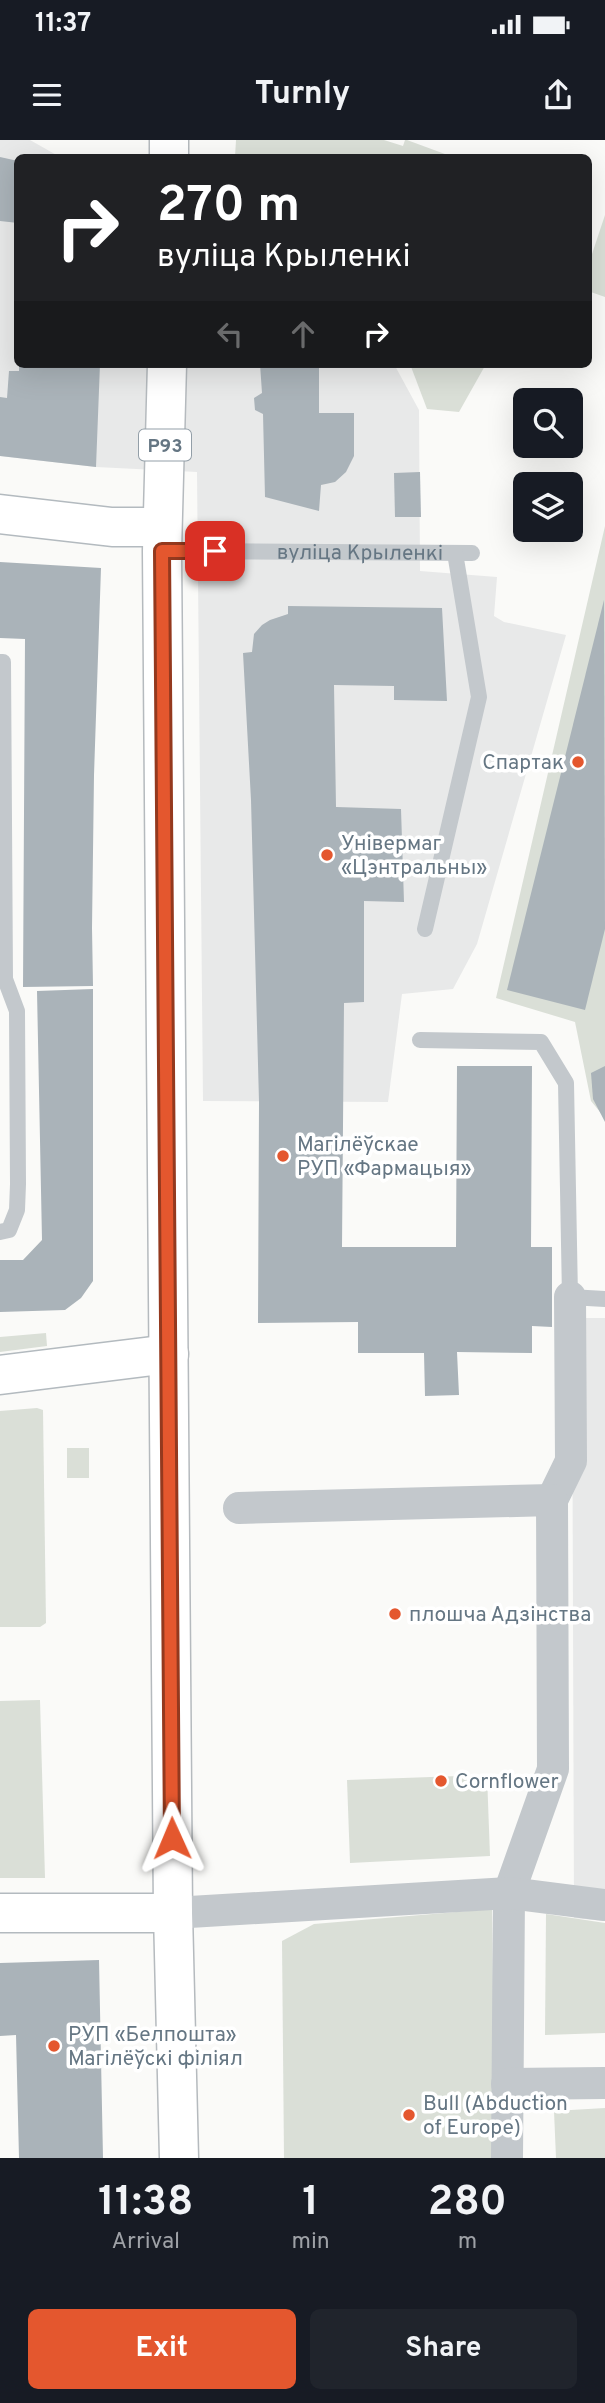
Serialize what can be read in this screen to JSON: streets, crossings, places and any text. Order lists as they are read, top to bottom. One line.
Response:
{"streets":{"main road":["Р93","вуліца Крыленкі"]},"crossings":[["Р93","вуліца Крыленкі"]],"places":["Спартак","Універмаг «Цэнтральны»","Магілёўскае РУП «Фармацыя»","плошча Адзінства","Cornflower","РУП «Белпошта» Магілёўскі філіял","Bull (Abduction of Europe)"],"page":{"status":"11:37","header":"Turnly","turn":["270 m","вуліца Крыленкі"],"eta":["11:38","Arrival","1","min","280","m"],"buttons":["Exit","Share"]}}
